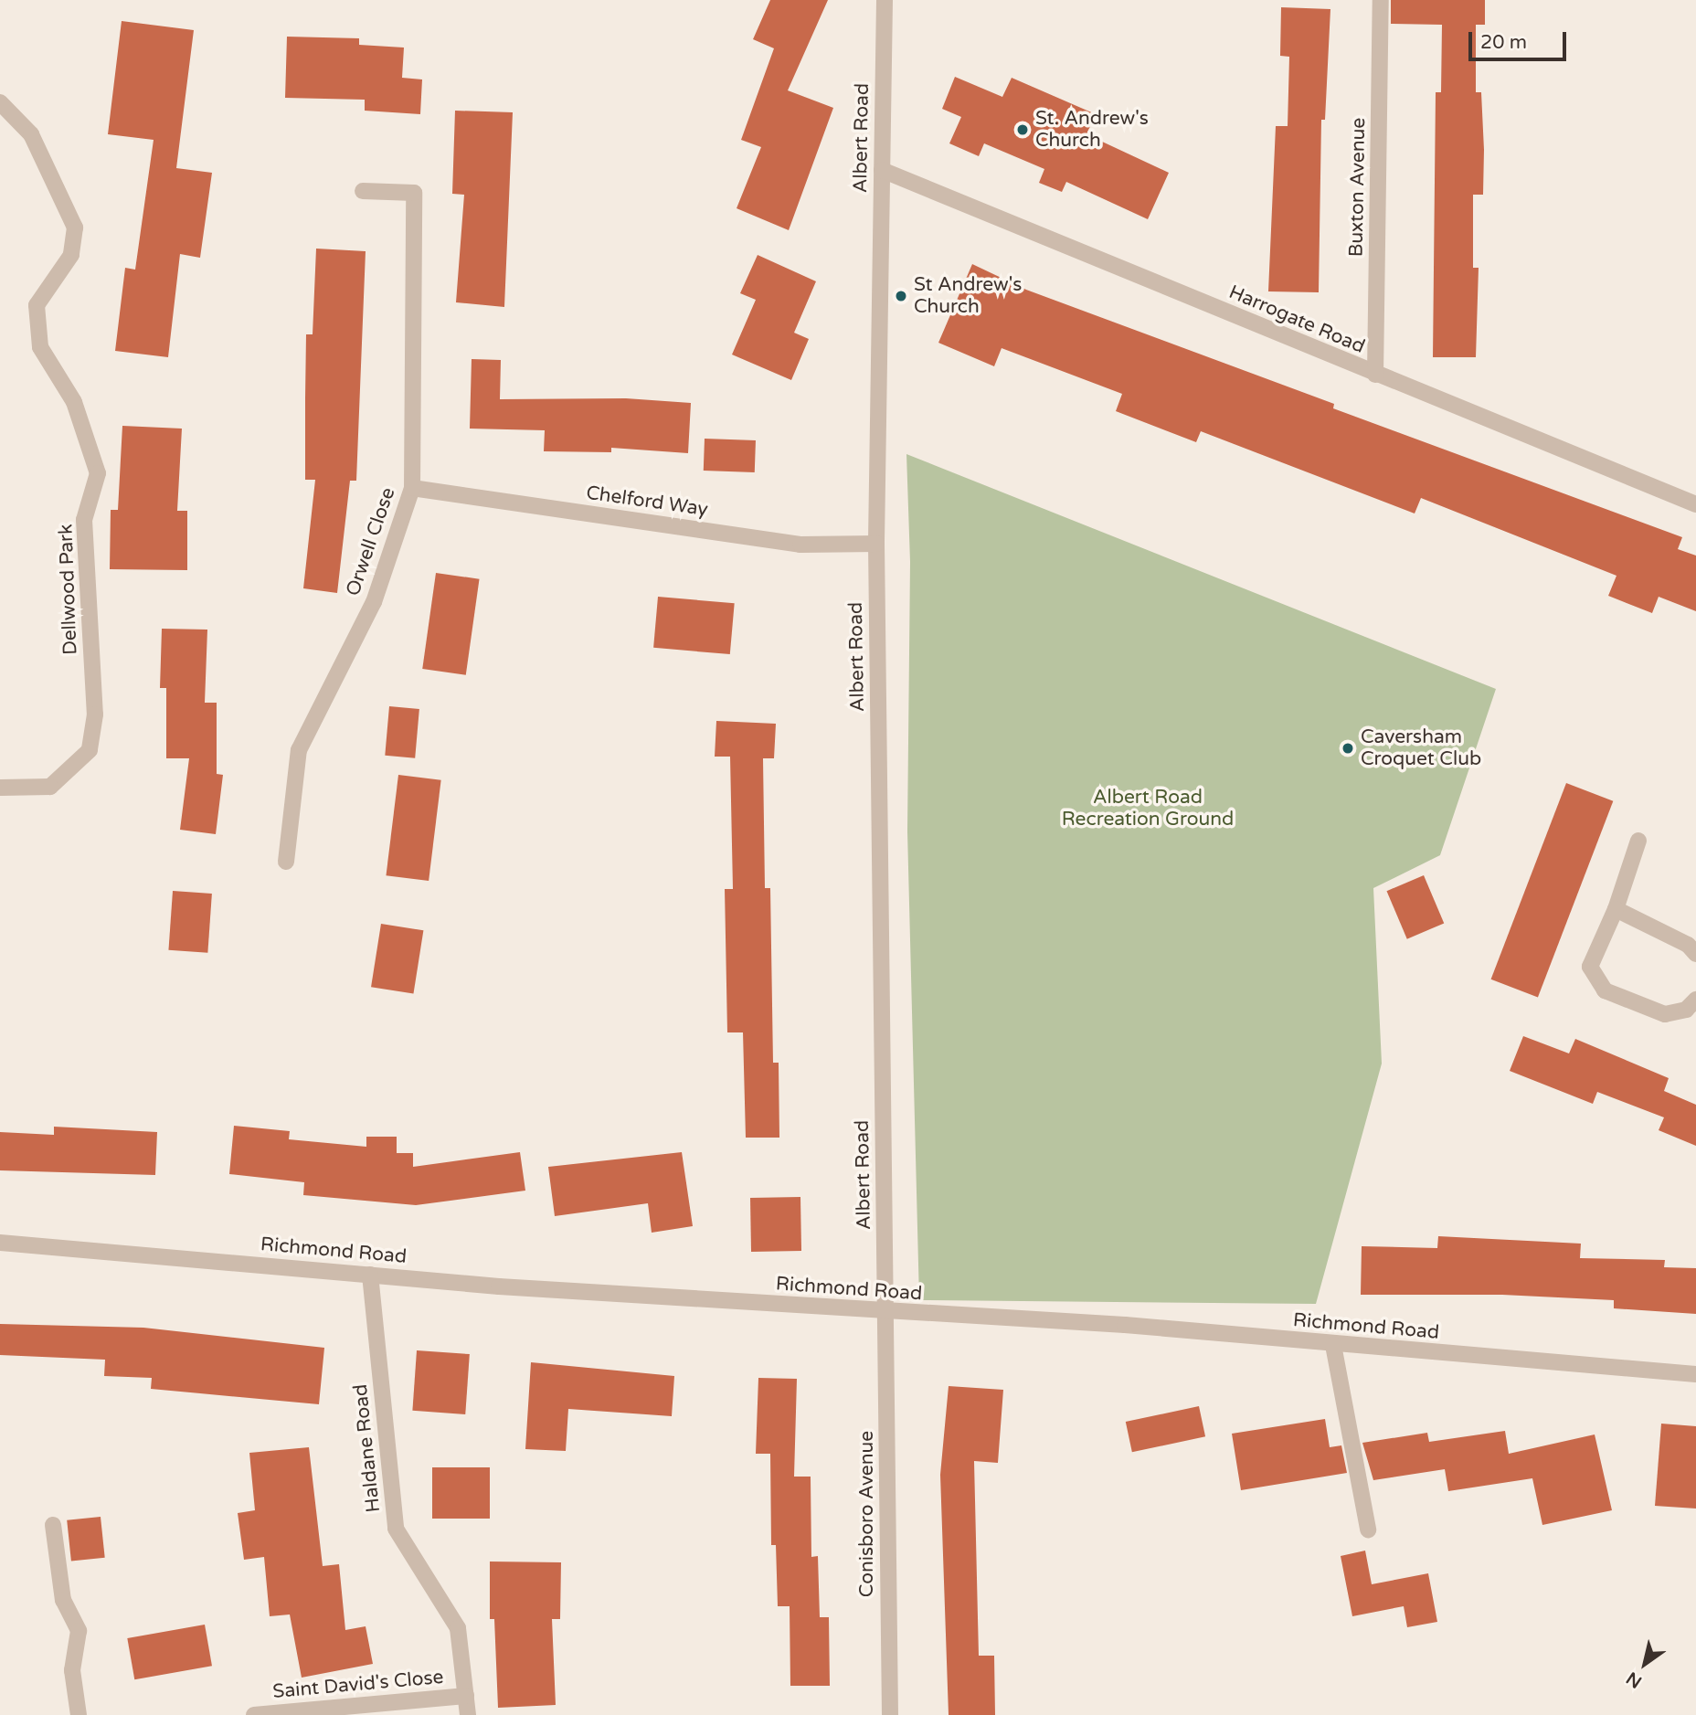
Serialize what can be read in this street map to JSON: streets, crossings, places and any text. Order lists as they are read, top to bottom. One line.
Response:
{"streets":{"street":["Albert Road","Buxton Avenue","Harrogate Road","Chelford Way","Orwell Close","Dellwood Park","Richmond Road","Haldane Road","Conisboro Avenue","Saint David's Close"]},"crossings":[["Albert Road","Harrogate Road"],["Albert Road","Chelford Way"],["Albert Road","Richmond Road"],["Albert Road","Conisboro Avenue"],["Buxton Avenue","Harrogate Road"],["Chelford Way","Orwell Close"],["Richmond Road","Haldane Road"],["Richmond Road","Conisboro Avenue"],["Haldane Road","Saint David's Close"]],"parks":["Albert Road Recreation Ground"],"places":["St. Andrew's Church","St Andrew's Church","Caversham Croquet Club"],"scale_bar":"20 m","north":"bottom left"}
